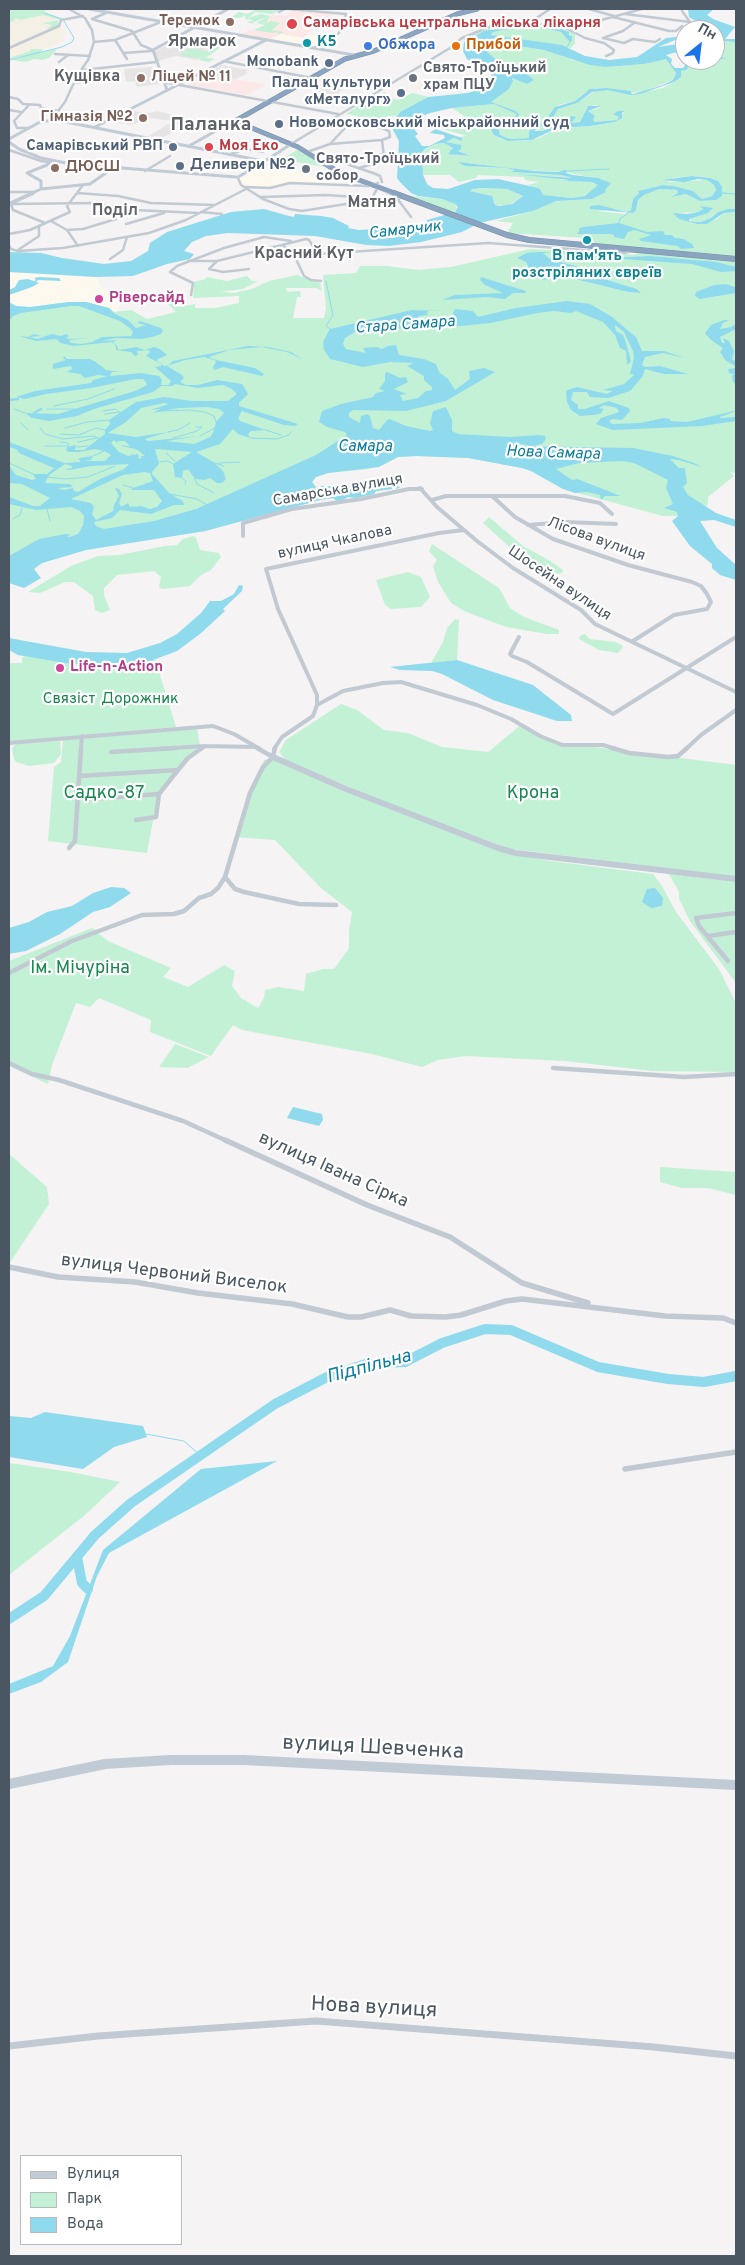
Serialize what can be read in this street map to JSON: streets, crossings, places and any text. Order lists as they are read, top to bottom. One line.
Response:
{"streets":{"street":["Самарська вулиця","Лісова вулиця","вулиця Чкалова","Шосейна вулиця","вулиця Івана Сірка","вулиця Червоний Виселок","вулиця Шевченка","Нова вулиця"]},"crossings":[["Самарська вулиця","Шосейна вулиця"],["Лісова вулиця","Шосейна вулиця"],["вулиця Чкалова","Шосейна вулиця"],["вулиця Івана Сірка","вулиця Червоний Виселок"]],"districts":["Ярмарок","Кущівка","Паланка","Матня","Поділ","Красний Кут"],"water":["Самарчик","Стара Самара","Самара","Нова Самара","Підпільна"],"parks":["Связіст","Дорожник","Садко-87","Крона","Ім. Мічуріна"],"places":["Теремок","Самарівська центральна міська лікарня","К5","Обжора","Прибой","Monobank","Ліцей № 11","Свято-Троїцький храм ПЦУ","Палац культури «Металург»","Гімназія №2","Новомосковський міськрайонний суд","Самарівський РВП","Моя Еко","Деливери №2","ДЮСШ","Свято-Троїцький собор","В пам'ять розстріляних євреїв","Ріверсайд","Life-n-Action"],"legend":["Вулиця","Парк","Вода"],"north":"top right"}
